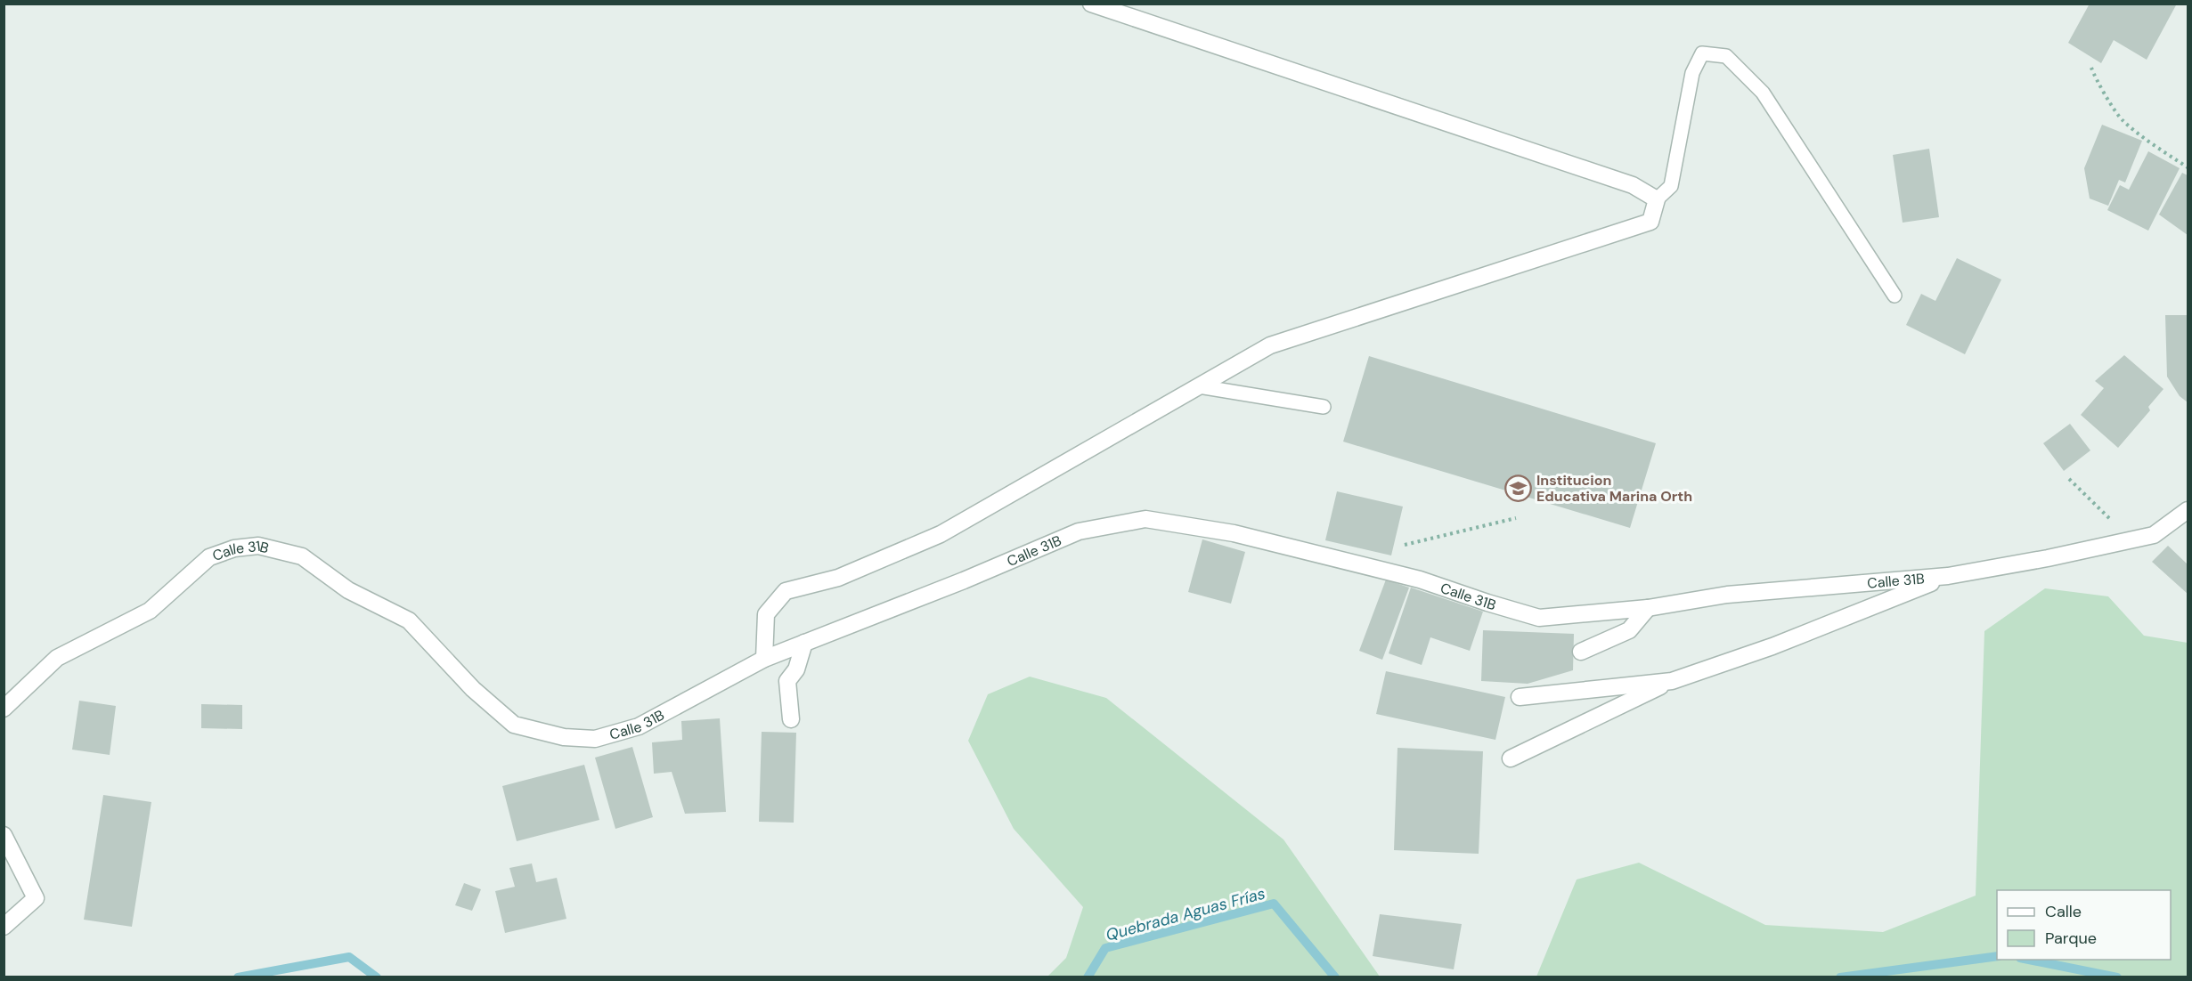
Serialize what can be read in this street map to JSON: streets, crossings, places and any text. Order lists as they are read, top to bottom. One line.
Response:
{"streets":{"street":["Calle 31B"]},"water":["Quebrada Aguas Frías"],"places":{"school or university":["Institucion Educativa Marina Orth"]},"legend":["Calle","Parque"]}
